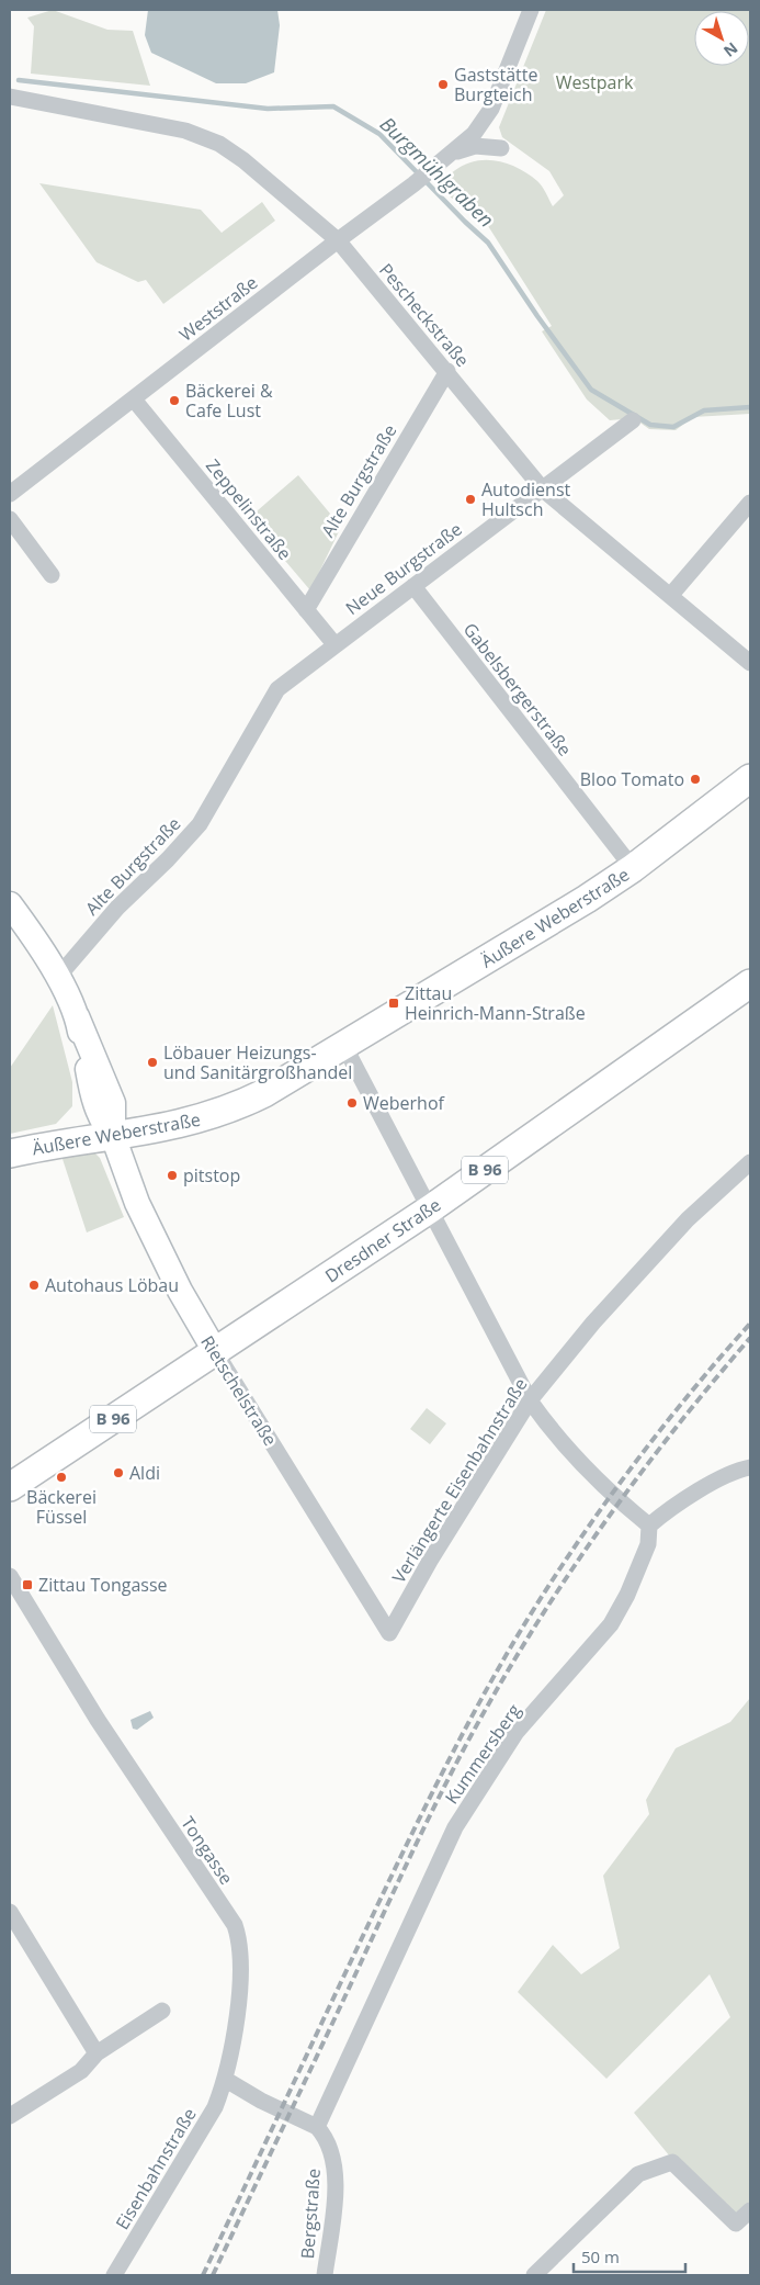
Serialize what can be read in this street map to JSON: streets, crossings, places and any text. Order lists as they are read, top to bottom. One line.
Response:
{"streets":{"main road":["Äußere Weberstraße","B 96","Dresdner Straße","Rietschelstraße"],"street":["Weststraße","Pescheckstraße","Alte Burgstraße","Zeppelinstraße","Neue Burgstraße","Gabelsbergerstraße","Verlängerte Eisenbahnstraße","Kummersberg","Tongasse","Eisenbahnstraße","Bergstraße"]},"crossings":[["Weststraße","Pescheckstraße"],["Weststraße","Zeppelinstraße"],["Pescheckstraße","Alte Burgstraße"],["Pescheckstraße","Neue Burgstraße"],["Alte Burgstraße","Zeppelinstraße"],["Alte Burgstraße","Neue Burgstraße"],["Alte Burgstraße","Rietschelstraße"],["Zeppelinstraße","Neue Burgstraße"],["Neue Burgstraße","Gabelsbergerstraße"],["Gabelsbergerstraße","Äußere Weberstraße"],["Äußere Weberstraße","Rietschelstraße"],["Dresdner Straße","Rietschelstraße"],["Rietschelstraße","Verlängerte Eisenbahnstraße"],["Kummersberg","Bergstraße"],["Tongasse","Eisenbahnstraße"]],"water":["Burgmühlgraben"],"parks":["Westpark"],"places":{"other":["Gaststätte Burgteich","Bäckerei & Cafe Lust","Autodienst Hultsch","Bloo Tomato","Löbauer Heizungs- und Sanitärgroßhandel","Weberhof","pitstop","Autohaus Löbau","Aldi","Bäckerei Füssel"],"transit":["Zittau Heinrich-Mann-Straße","Zittau Tongasse"]},"scale_bar":"50 m","north":"bottom right"}
